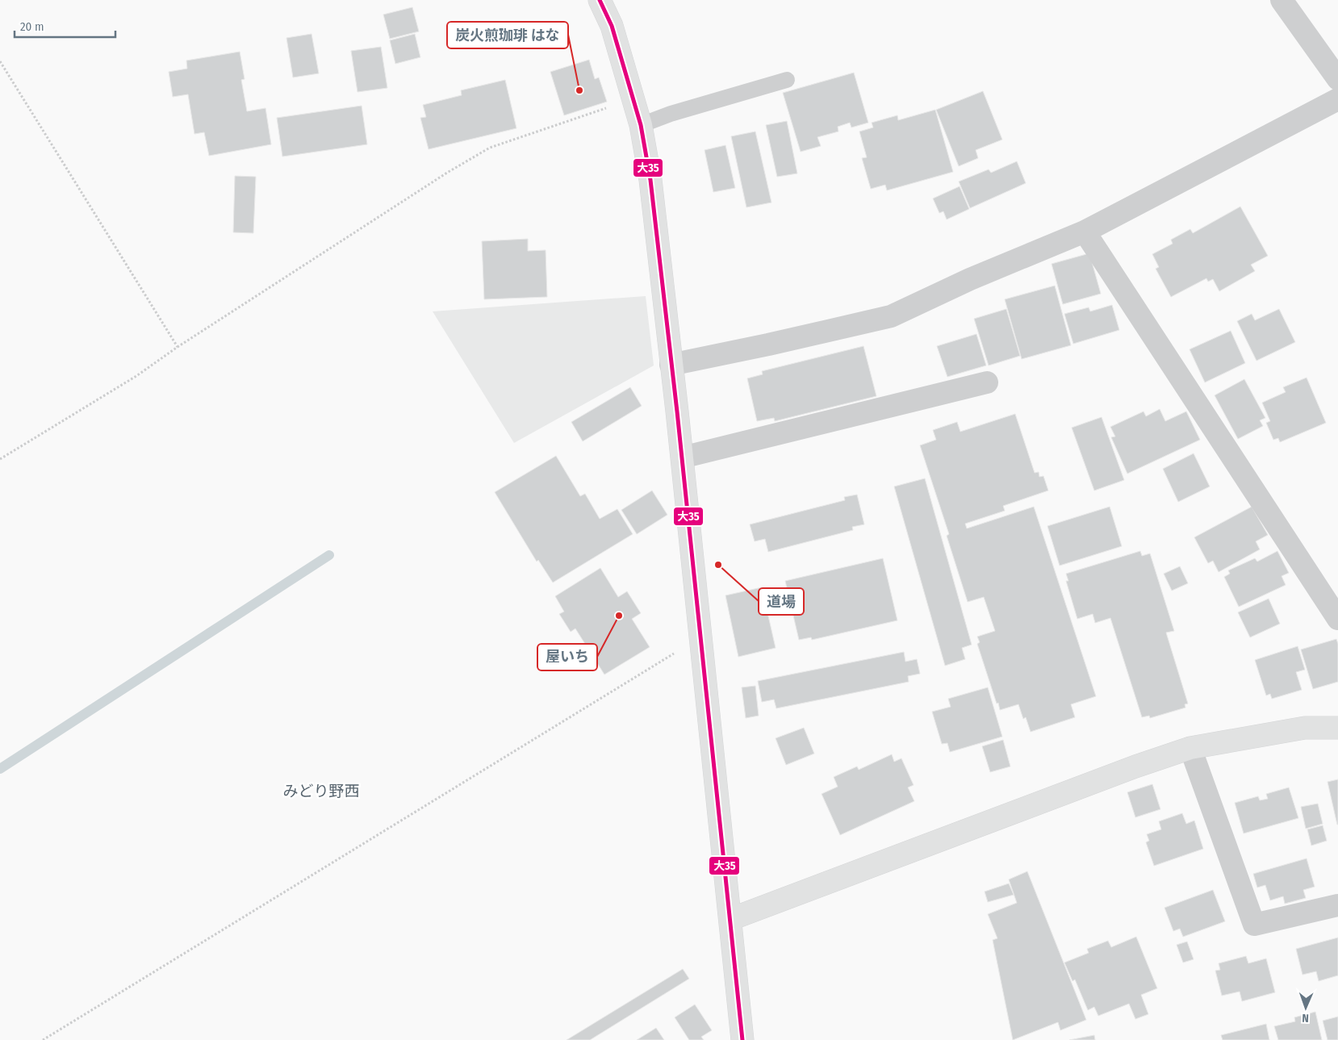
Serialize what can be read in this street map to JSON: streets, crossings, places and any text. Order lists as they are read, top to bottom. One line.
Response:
{"districts":["みどり野西"],"places":["炭火煎珈琲 はな","道場","屋いち"],"lines":["transit line 大35"],"scale_bar":"20 m","north":"bottom"}
